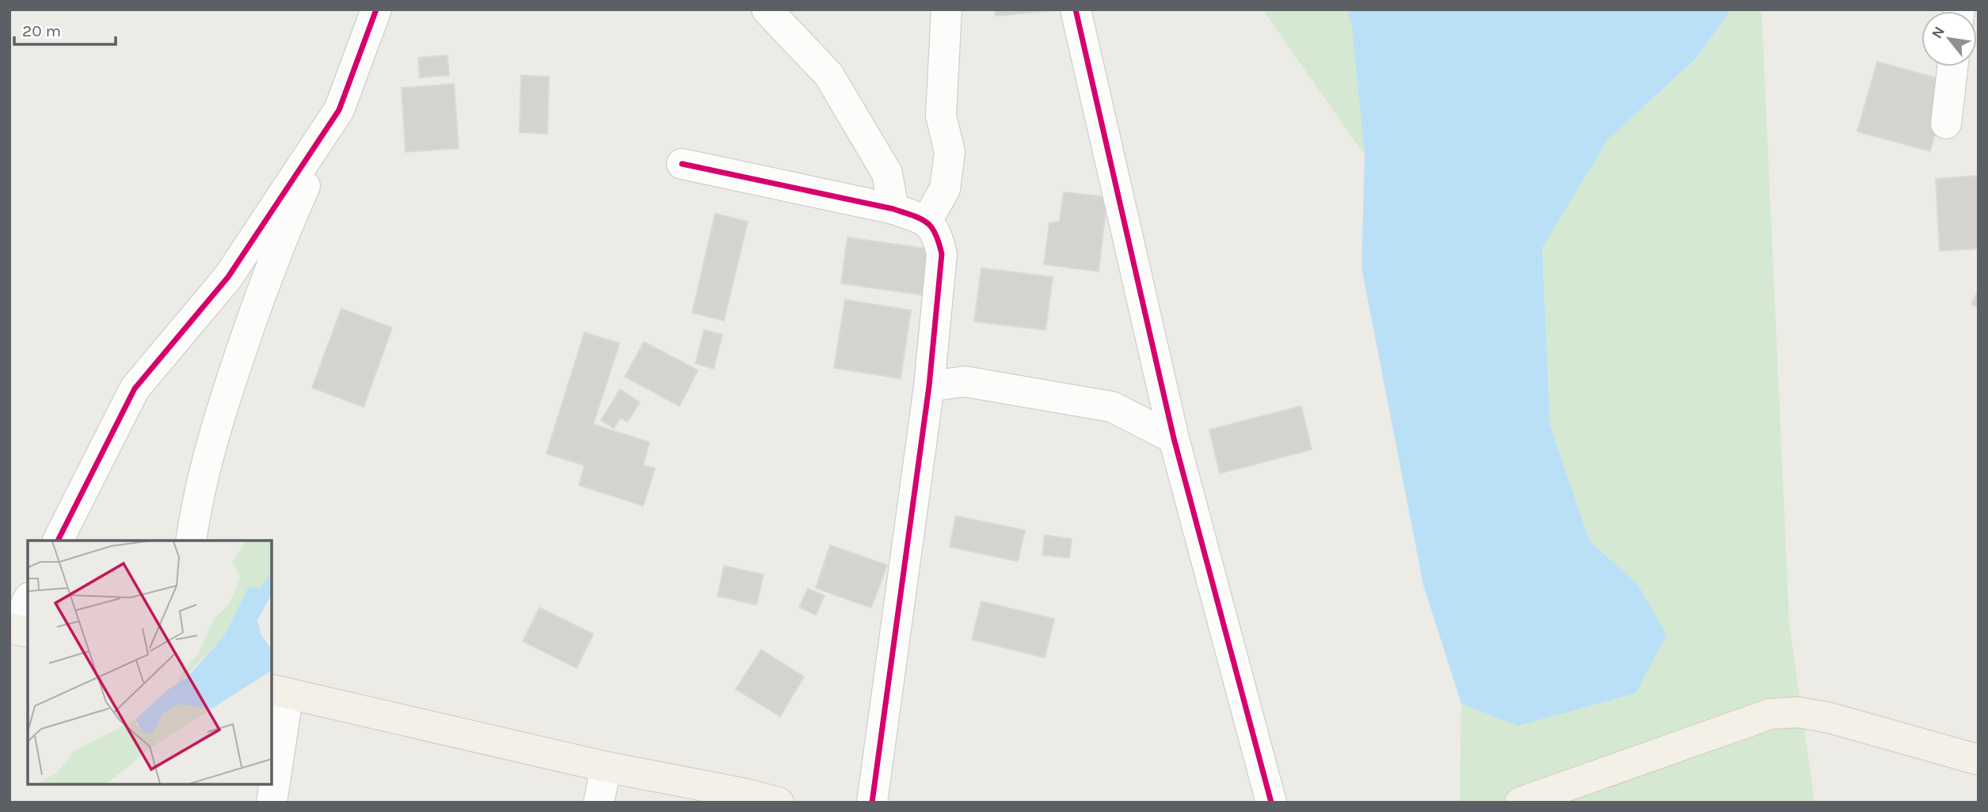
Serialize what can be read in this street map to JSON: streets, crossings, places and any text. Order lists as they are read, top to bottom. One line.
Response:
{"scale_bar":"20 m","north":"top left"}
